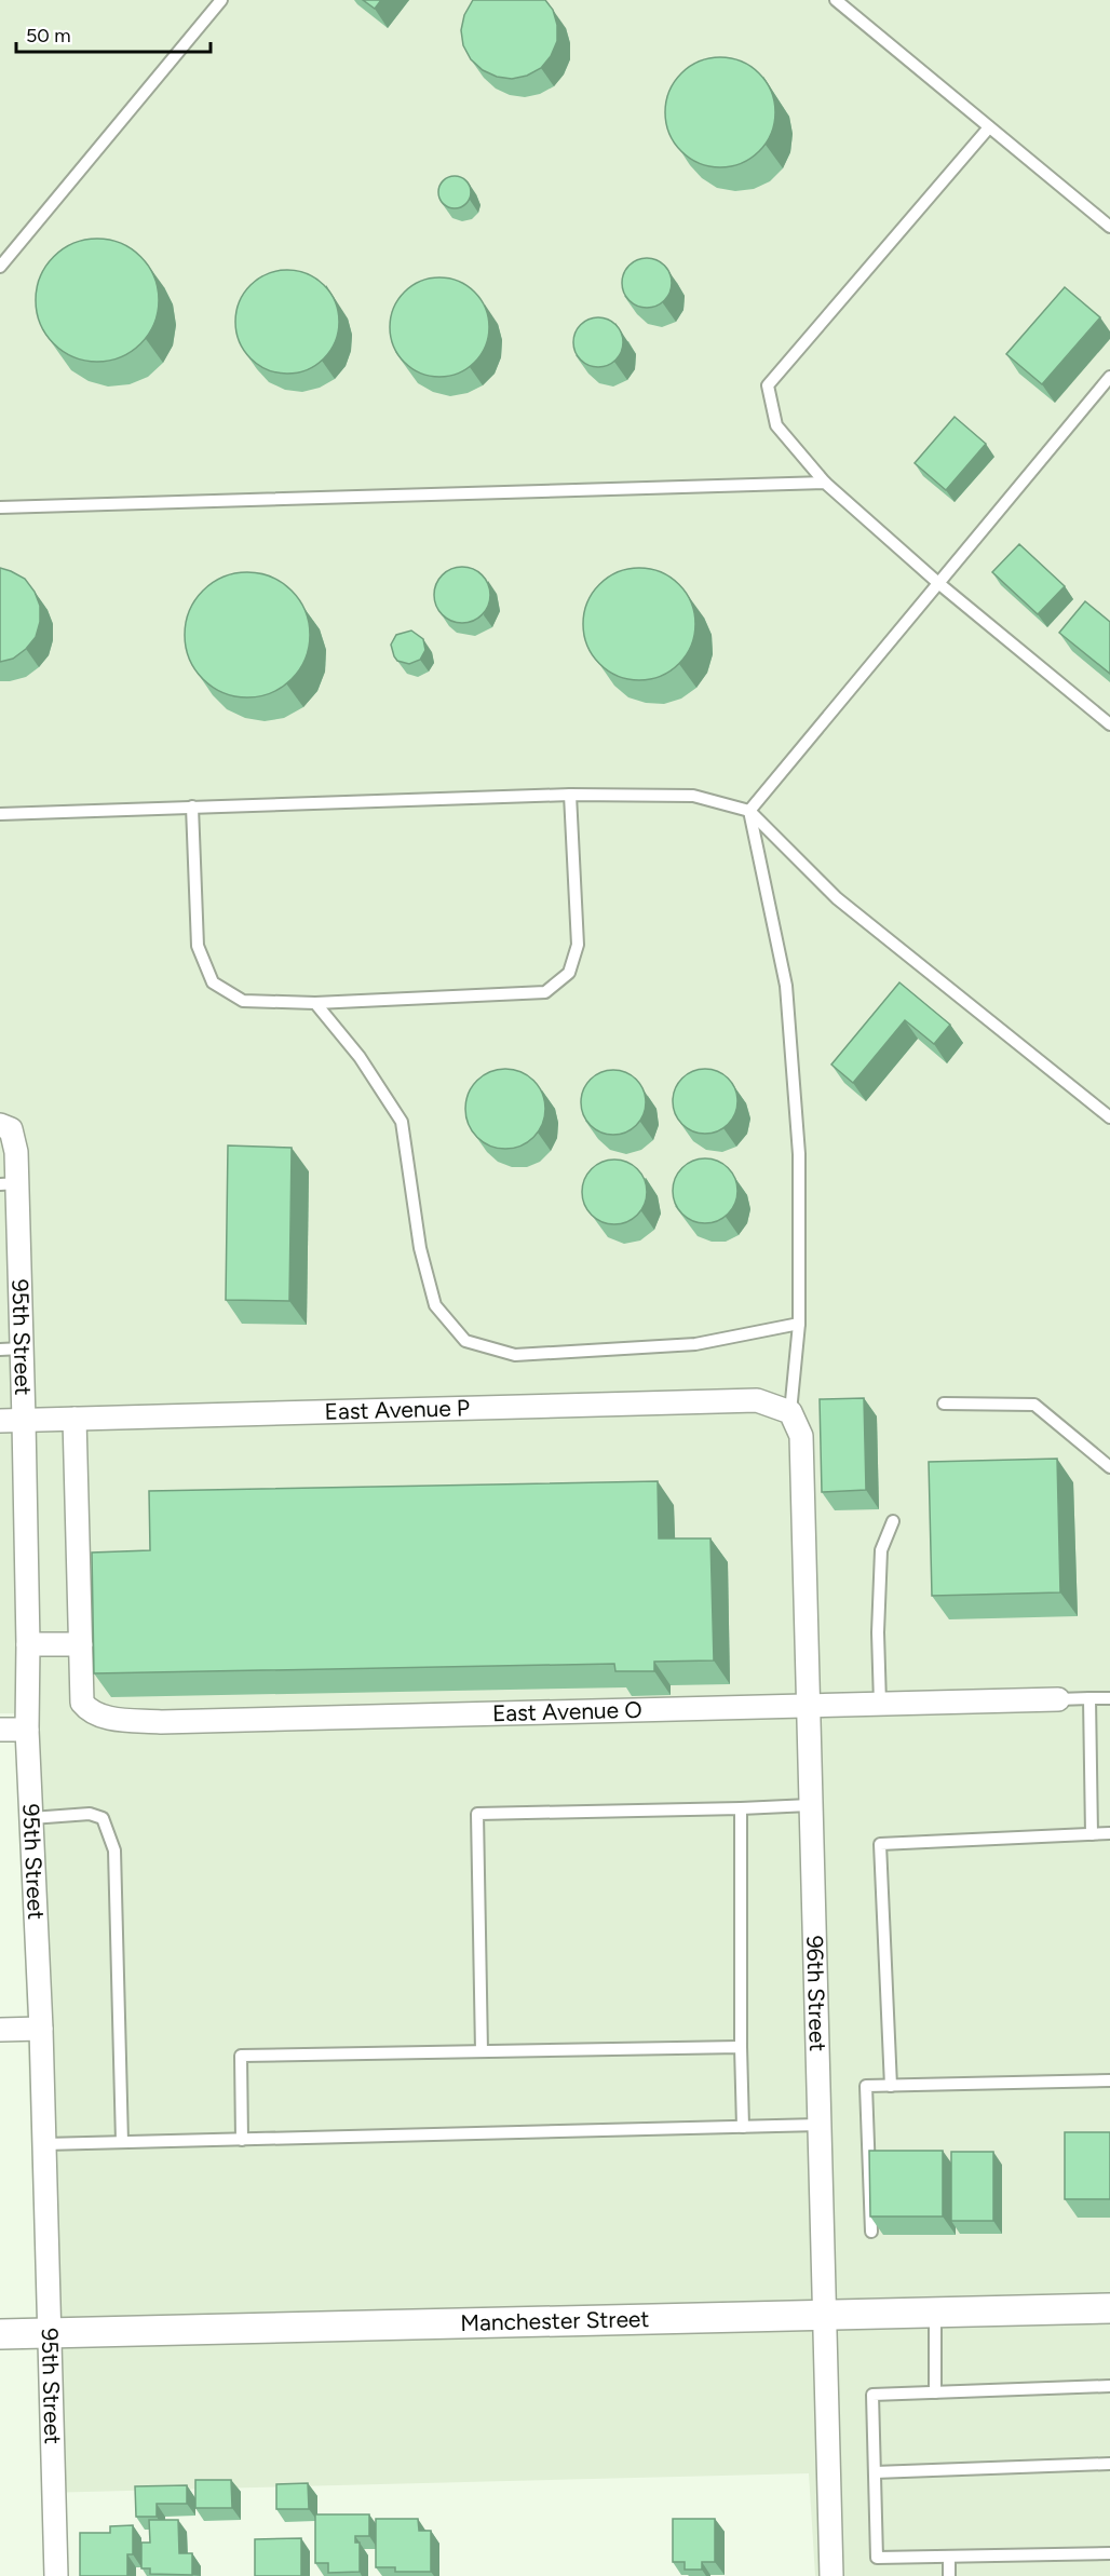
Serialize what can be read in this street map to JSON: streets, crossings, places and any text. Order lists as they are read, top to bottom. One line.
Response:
{"streets":{"street":["95th Street","East Avenue P","East Avenue O","96th Street","Manchester Street"]},"crossings":[["95th Street","East Avenue P"],["95th Street","Manchester Street"],["East Avenue P","96th Street"],["East Avenue O","96th Street"],["96th Street","Manchester Street"]],"scale_bar":"50 m"}
